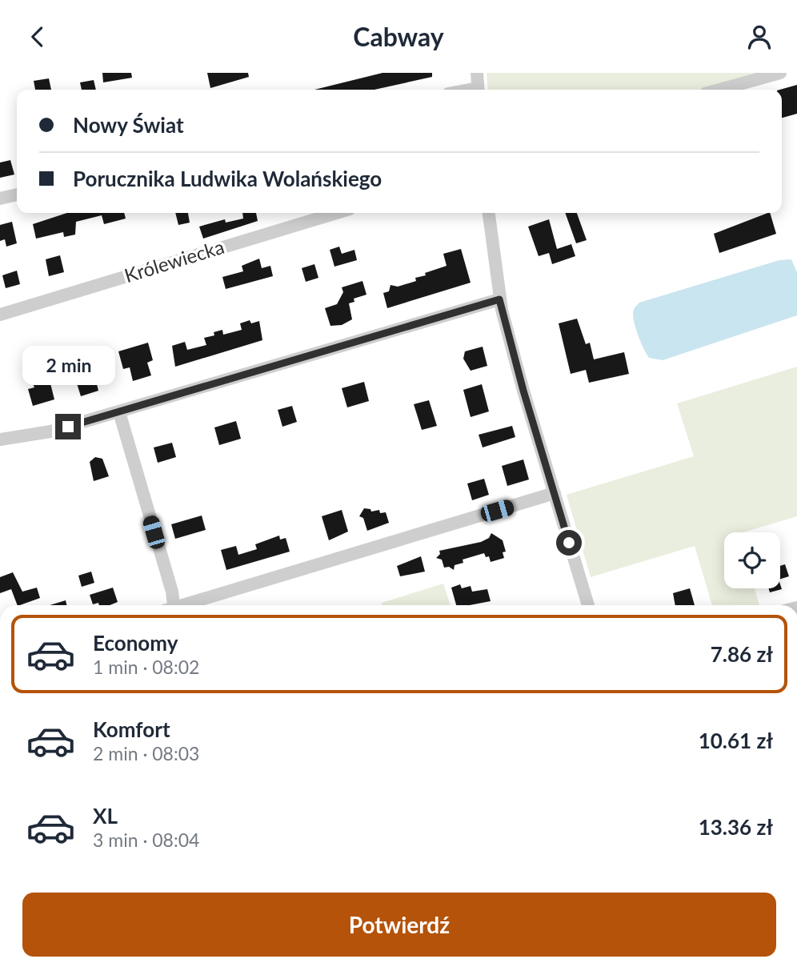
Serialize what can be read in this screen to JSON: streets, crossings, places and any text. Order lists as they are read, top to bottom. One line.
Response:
{"streets":{"street":["Królewiecka"]},"page":{"header":"Cabway","banner":["Nowy Świat","Porucznika Ludwika Wolańskiego"],"bubble":"2 min","list":[{"name":"Economy","note":"1 min · 08:02","value":"7.86 zł"},{"name":"Komfort","note":"2 min · 08:03","value":"10.61 zł"},{"name":"XL","note":"3 min · 08:04","value":"13.36 zł"}],"buttons":"Potwierdź"}}
